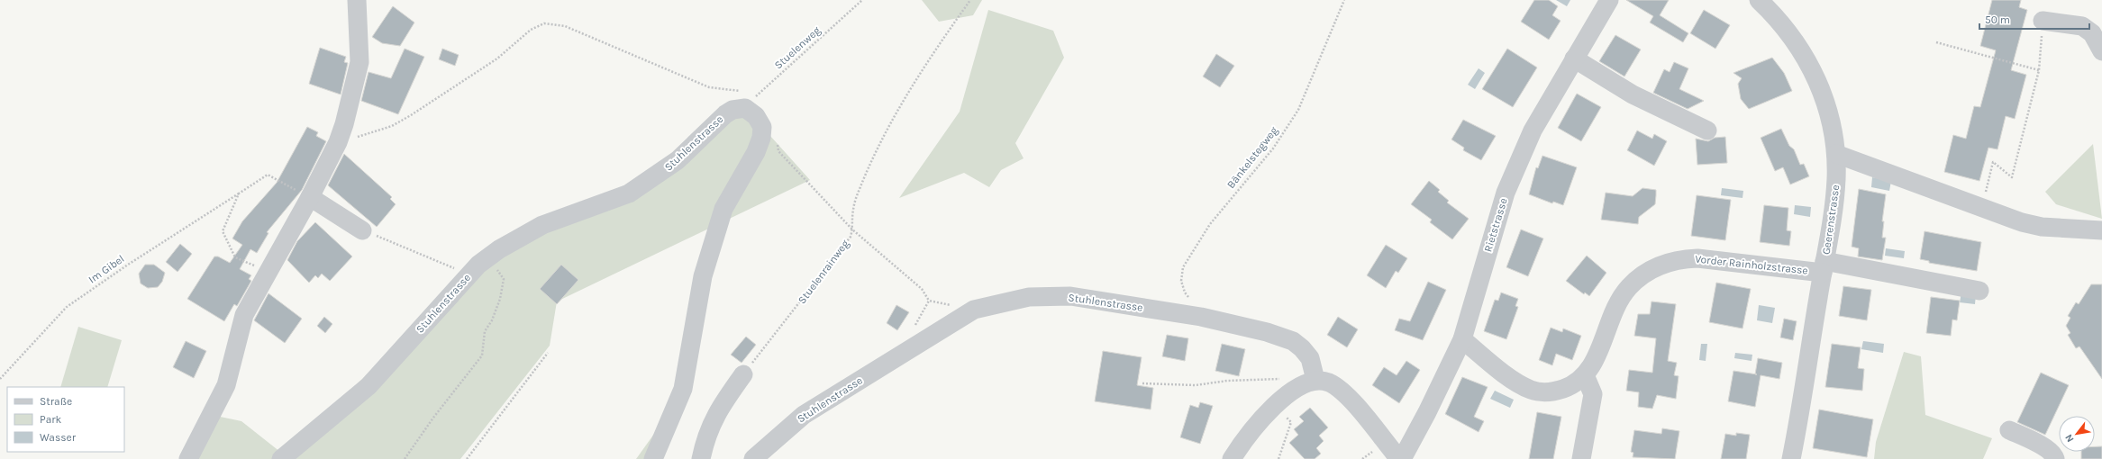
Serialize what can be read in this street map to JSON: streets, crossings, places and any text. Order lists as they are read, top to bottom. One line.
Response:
{"streets":{"street":["Stuhlenstrasse","Geerenstrasse","Rietstrasse","Vorder Rainholzstrasse"],"path":["Stuelenweg","Bänkelstegweg","Im Gibel","Stuelenrainweg"]},"crossings":[["Stuelenweg","Stuhlenstrasse"],["Stuhlenstrasse","Bänkelstegweg"],["Geerenstrasse","Vorder Rainholzstrasse"],["Rietstrasse","Vorder Rainholzstrasse"]],"legend":["Straße","Park","Wasser"],"scale_bar":"50 m","north":"bottom left"}
